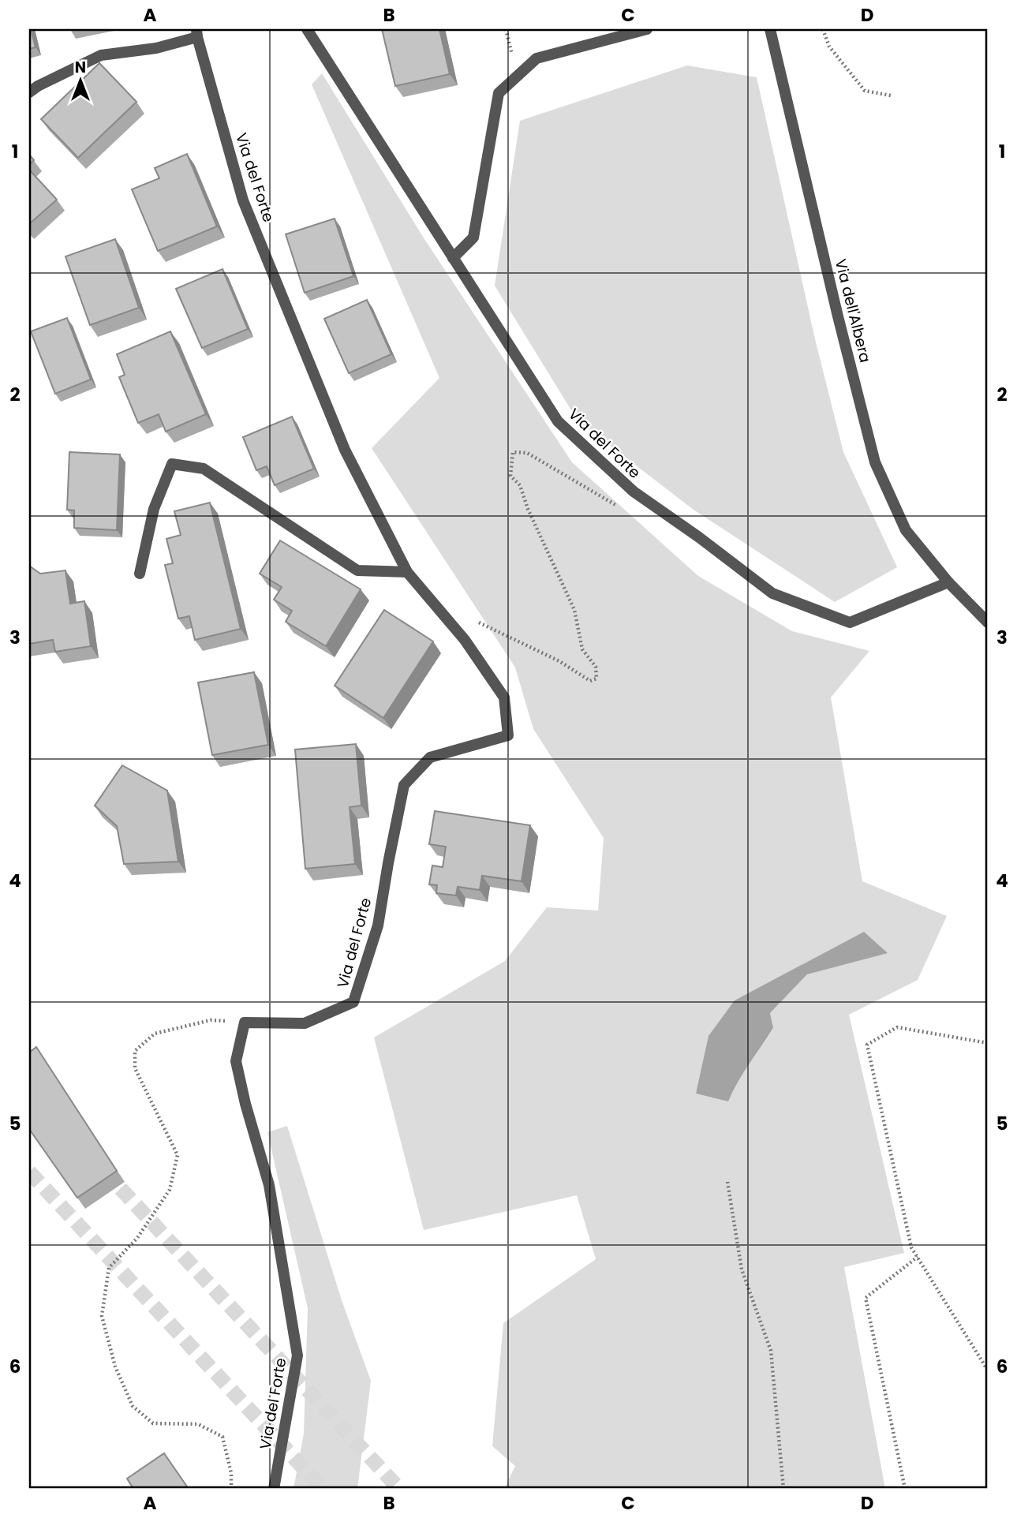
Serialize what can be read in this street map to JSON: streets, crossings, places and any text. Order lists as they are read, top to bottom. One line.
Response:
{"streets":{"street":["Via del Forte","Via dell'Albera"]},"crossings":[["Via del Forte","Via dell'Albera"]],"north":"top","grid":{"columns":["A","B","C","D"],"rows":["1","2","3","4","5","6"]}}
